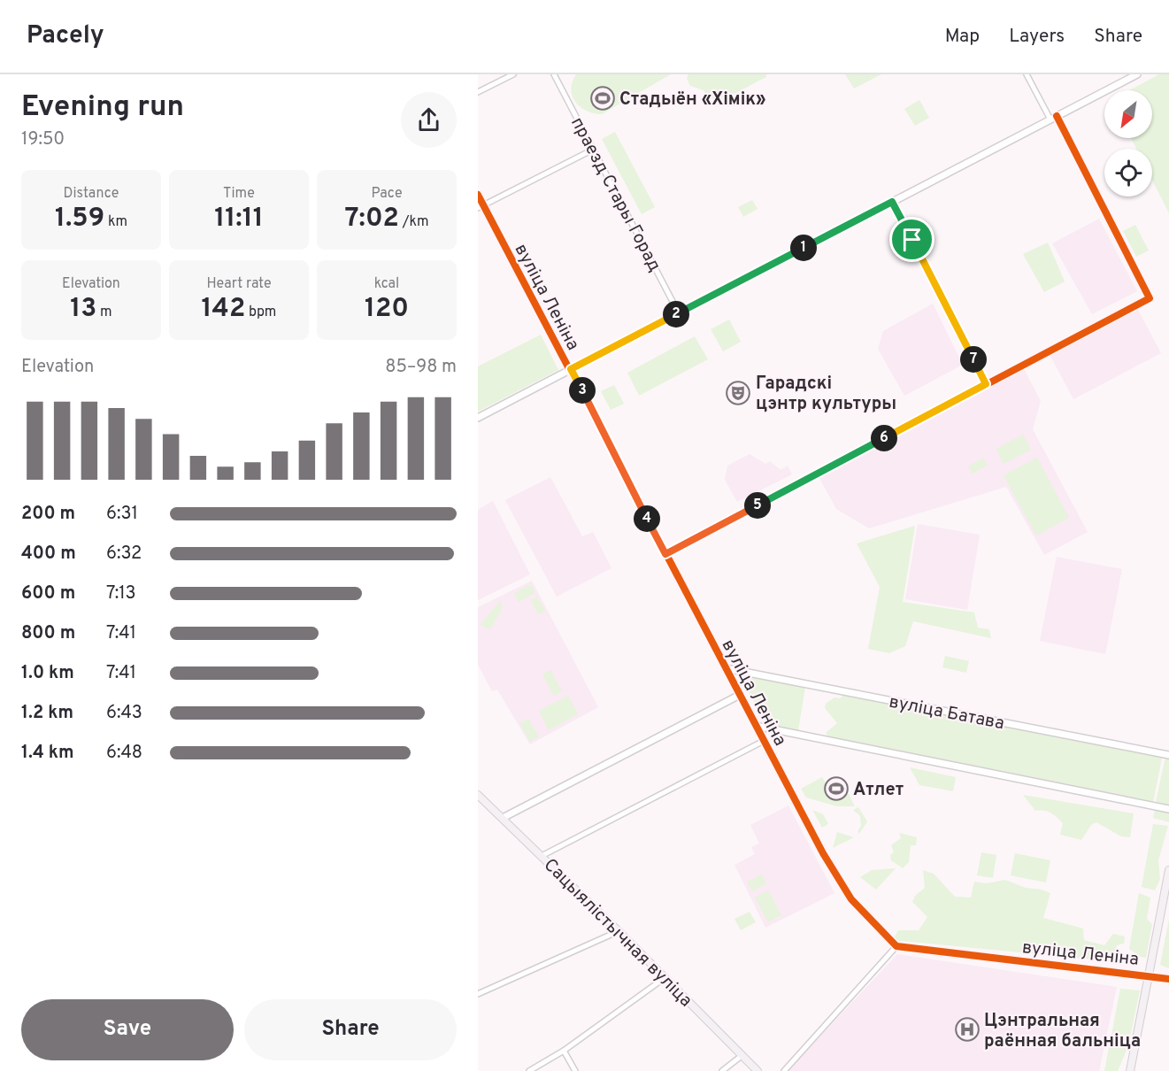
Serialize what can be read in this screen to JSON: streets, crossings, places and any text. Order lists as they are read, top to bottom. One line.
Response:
{"streets":{"main road":["Сацыялістычная вуліца"],"street":["праезд Стары Горад","вуліца Леніна","вуліца Батава"]},"crossings":[["вуліца Леніна","вуліца Батава"]],"places":{"sports":["Стадыён «Хімік»","Атлет"],"theatre":["Гарадскі цэнтр культуры"],"hospital":["Цэнтральная раённая бальніца"]},"north":"bottom left","page":{"header":"Pacely","nav":["Map","Layers","Share"],"heading":["Evening run","19:50"],"stats":[["Distance","1.59 km"],["Time","11:11"],["Pace","7:02 /km"],["Elevation","13 m"],["Heart rate","142 bpm"],["kcal","120"]],"pins":["1","2","7","3","6","5","4"],"chart":["Elevation","85–98 m"],"list":[{"name":"200 m","note":"6:31"},{"name":"400 m","note":"6:32"},{"name":"600 m","note":"7:13"},{"name":"800 m","note":"7:41"},{"name":"1.0 km","note":"7:41"},{"name":"1.2 km","note":"6:43"},{"name":"1.4 km","note":"6:48"}],"buttons":["Save","Share"]}}
